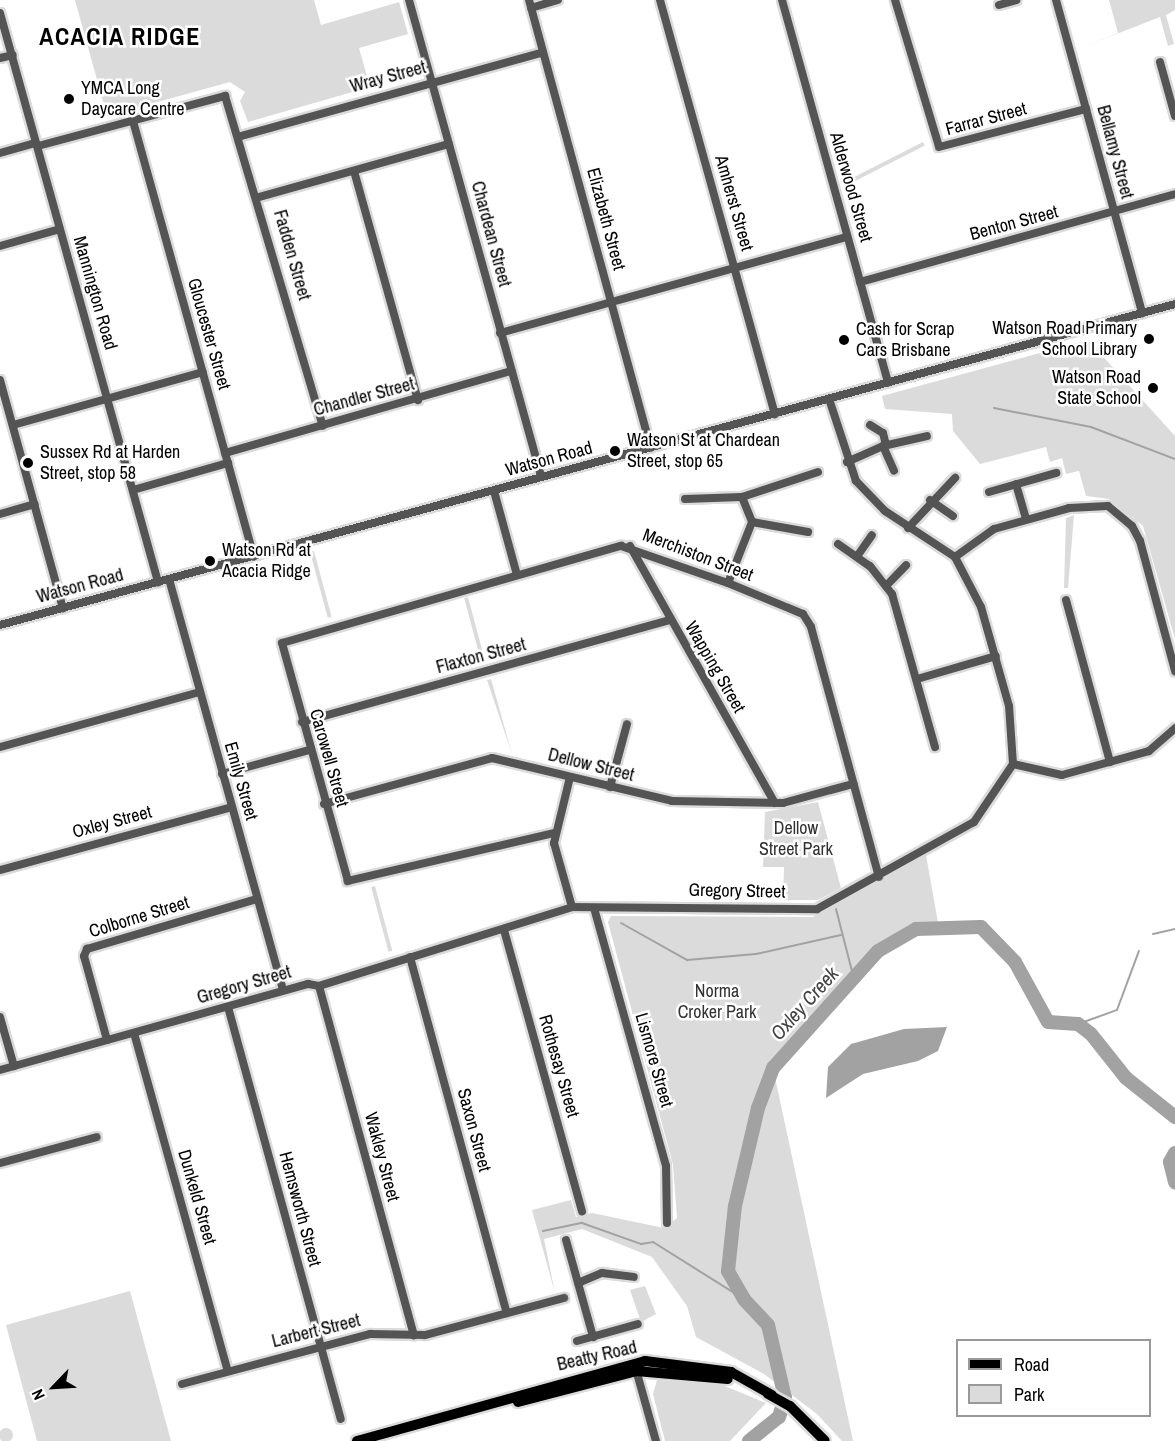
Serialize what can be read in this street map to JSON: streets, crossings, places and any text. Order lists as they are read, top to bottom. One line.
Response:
{"streets":{"main road":["Beatty Road"],"street":["Wray Street","Farrar Street","Bellamy Street","Alderwood Street","Amherst Street","Elizabeth Street","Benton Street","Chardean Street","Fadden Street","Mannington Road","Gloucester Street","Chandler Street","Watson Road","Merchiston Street","Flaxton Street","Wapping Street","Carowell Street","Dellow Street","Emily Street","Oxley Street","Gregory Street","Colborne Street","Lismore Street","Rothesay Street","Saxon Street","Wakley Street","Dunkeld Street","Hemsworth Street","Larbert Street"]},"crossings":[["Wray Street","Elizabeth Street"],["Wray Street","Chardean Street"],["Wray Street","Fadden Street"],["Farrar Street","Bellamy Street"],["Bellamy Street","Benton Street"],["Bellamy Street","Watson Road"],["Alderwood Street","Benton Street"],["Alderwood Street","Watson Road"],["Amherst Street","Watson Road"],["Elizabeth Street","Watson Road"],["Chardean Street","Chandler Street"],["Chardean Street","Watson Road"],["Fadden Street","Gloucester Street"],["Fadden Street","Chandler Street"],["Mannington Road","Watson Road"],["Gloucester Street","Chandler Street"],["Gloucester Street","Watson Road"],["Watson Road","Emily Street"],["Merchiston Street","Wapping Street"],["Merchiston Street","Carowell Street"],["Merchiston Street","Dellow Street"],["Merchiston Street","Gregory Street"],["Flaxton Street","Wapping Street"],["Flaxton Street","Carowell Street"],["Wapping Street","Dellow Street"],["Carowell Street","Dellow Street"],["Emily Street","Oxley Street"],["Emily Street","Gregory Street"],["Emily Street","Colborne Street"],["Gregory Street","Colborne Street"],["Gregory Street","Lismore Street"],["Gregory Street","Rothesay Street"],["Gregory Street","Saxon Street"],["Gregory Street","Wakley Street"],["Gregory Street","Dunkeld Street"],["Gregory Street","Hemsworth Street"],["Saxon Street","Larbert Street"],["Wakley Street","Larbert Street"],["Dunkeld Street","Larbert Street"],["Hemsworth Street","Larbert Street"]],"districts":["ACACIA RIDGE"],"water":["Oxley Creek"],"parks":["Dellow Street Park","Norma Croker Park"],"places":["YMCA Long Daycare Centre","Watson Road Primary School Library","Cash for Scrap Cars Brisbane","Watson Road State School","Watson St at Chardean Street, stop 65","Sussex Rd at Harden Street, stop 58","Watson Rd at Acacia Ridge"],"legend":["Road","Park"],"north":"bottom left"}
